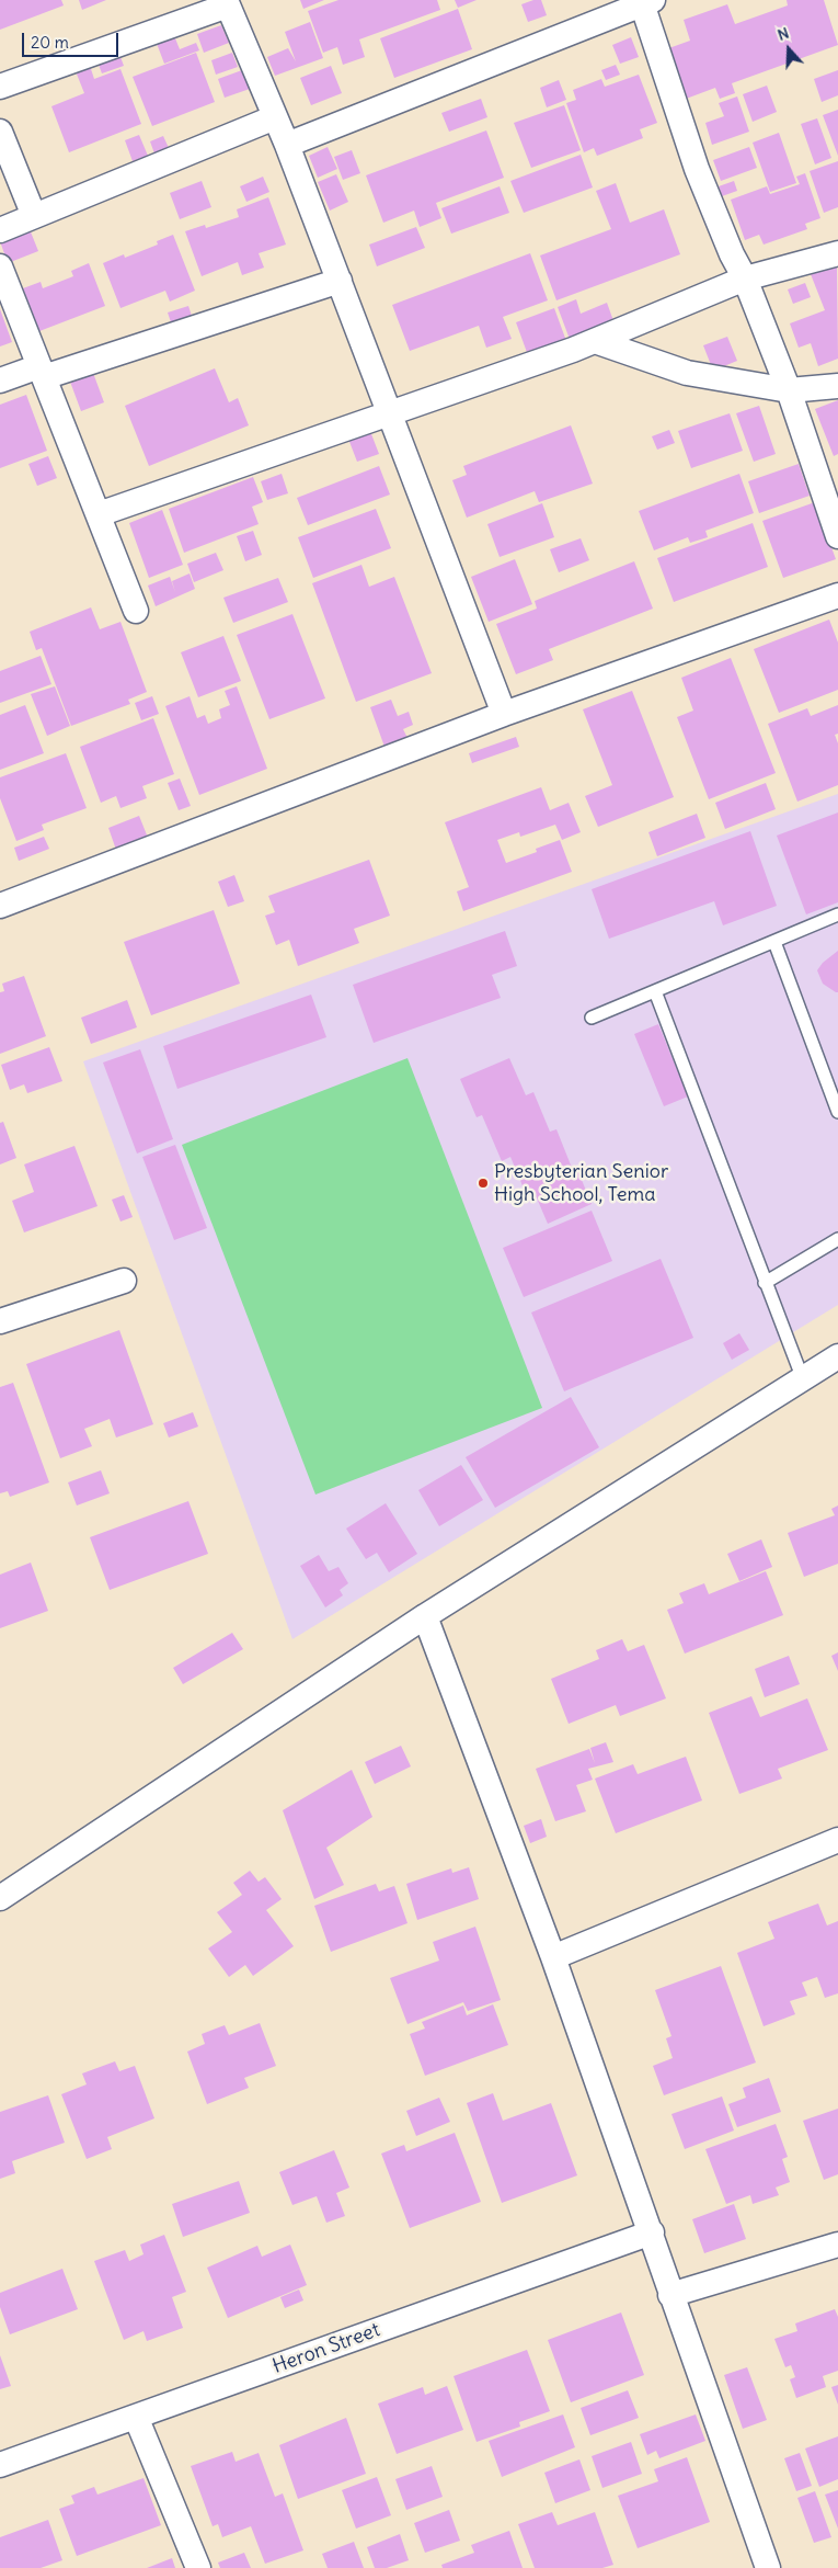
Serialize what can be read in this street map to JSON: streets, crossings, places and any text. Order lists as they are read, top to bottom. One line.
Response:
{"streets":{"street":["Heron Street"]},"places":["Presbyterian Senior High School, Tema"],"scale_bar":"20 m","north":"top"}
